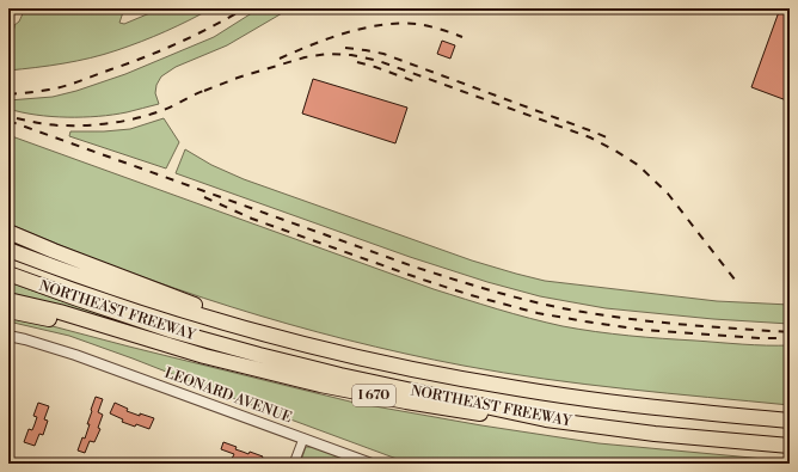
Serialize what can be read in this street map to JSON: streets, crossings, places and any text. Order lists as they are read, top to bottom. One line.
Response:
{"streets":{"highway":["NORTHEAST FREEWAY","I 670"],"street":["LEONARD AVENUE"]},"crossings":[["NORTHEAST FREEWAY","I 670"]]}
